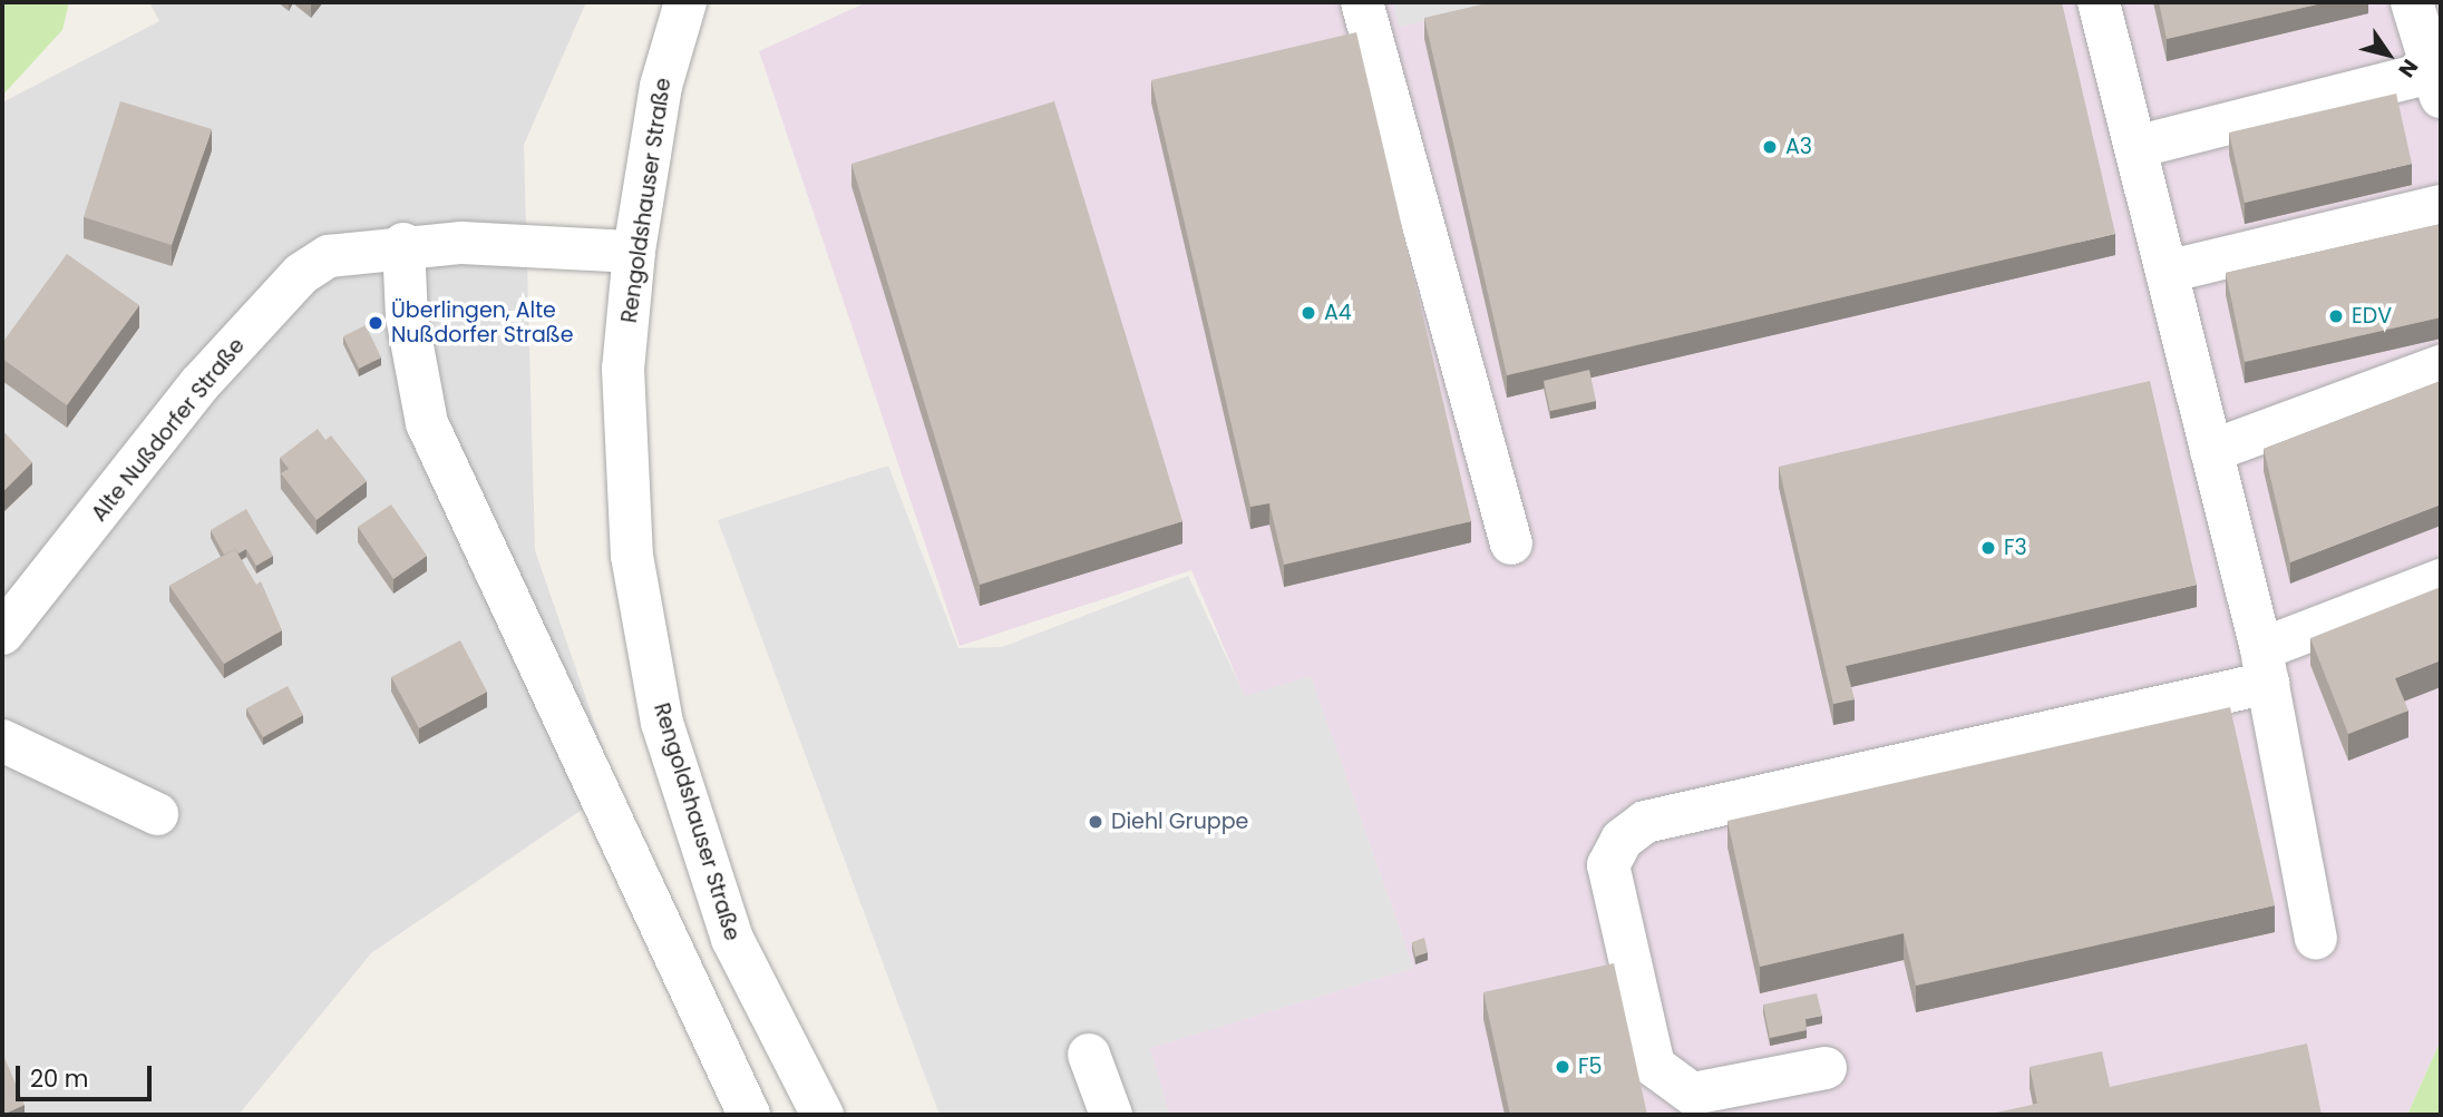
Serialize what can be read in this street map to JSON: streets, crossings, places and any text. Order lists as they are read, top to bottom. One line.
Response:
{"streets":{"street":["Rengoldshauser Straße","Alte Nußdorfer Straße"]},"crossings":[["Rengoldshauser Straße","Alte Nußdorfer Straße"]],"places":["A3","A4","EDV","Überlingen, Alte Nußdorfer Straße","F3","Diehl Gruppe","F5"],"scale_bar":"20 m","north":"bottom right"}
